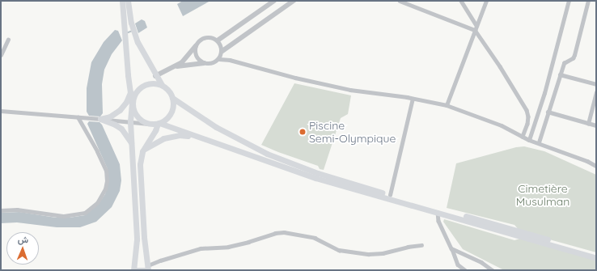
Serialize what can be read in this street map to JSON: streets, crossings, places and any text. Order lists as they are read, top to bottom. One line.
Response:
{"parks":["Cimetière Musulman"],"places":["Piscine Semi-Olympique"],"north":"top"}
